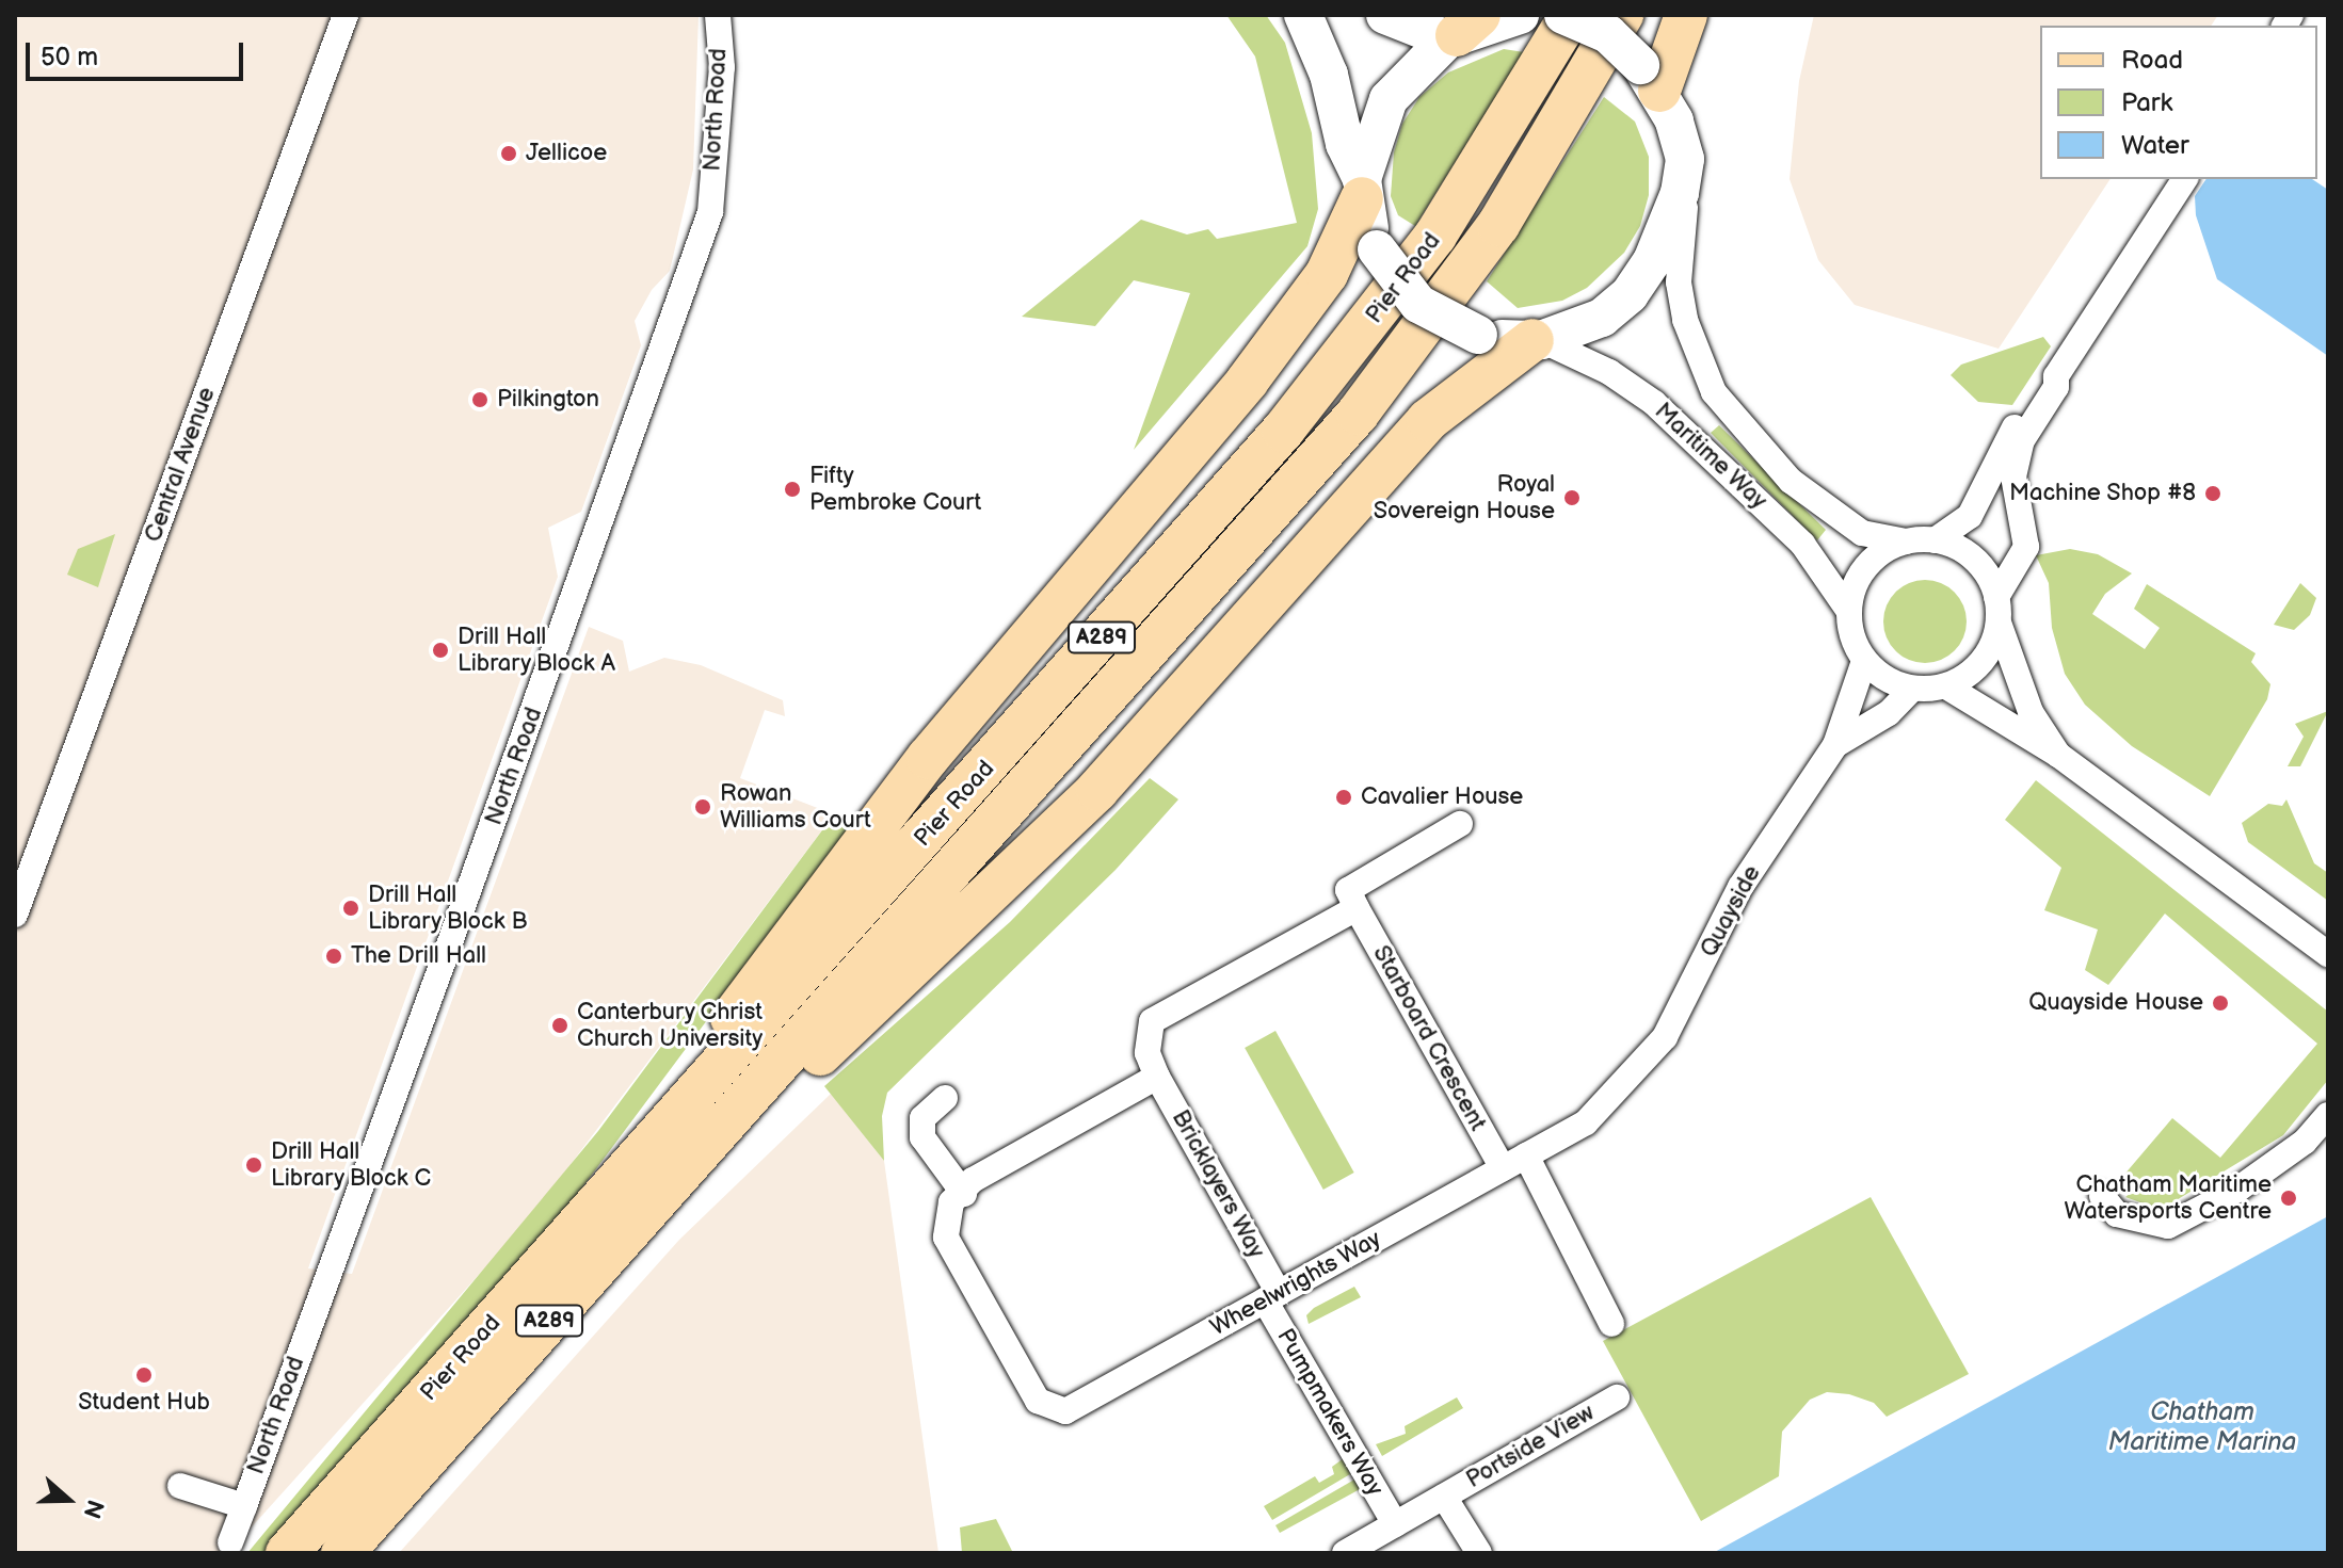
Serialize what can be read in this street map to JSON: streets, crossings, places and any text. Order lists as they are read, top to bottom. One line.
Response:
{"streets":{"main road":["Pier Road","A289"],"street":["North Road","Maritime Way","Central Avenue","Quayside","Starboard Crescent","Bricklayers Way","Wheelwrights Way","Pumpmakers Way","Portside View"]},"crossings":[["Maritime Way","Quayside"],["Quayside","Wheelwrights Way"],["Starboard Crescent","Wheelwrights Way"],["Bricklayers Way","Wheelwrights Way"],["Bricklayers Way","Pumpmakers Way"],["Wheelwrights Way","Pumpmakers Way"],["Pumpmakers Way","Portside View"]],"water":["Chatham Maritime Marina"],"places":["Jellicoe","Pilkington","Fifty Pembroke Court","Machine Shop #8","Royal Sovereign House","Drill Hall Library Block A","Cavalier House","Rowan Williams Court","Drill Hall Library Block B","The Drill Hall","Quayside House","Canterbury Christ Church University","Drill Hall Library Block C","Chatham Maritime Watersports Centre","Student Hub"],"legend":["Road","Park","Water"],"scale_bar":"50 m","north":"right"}
